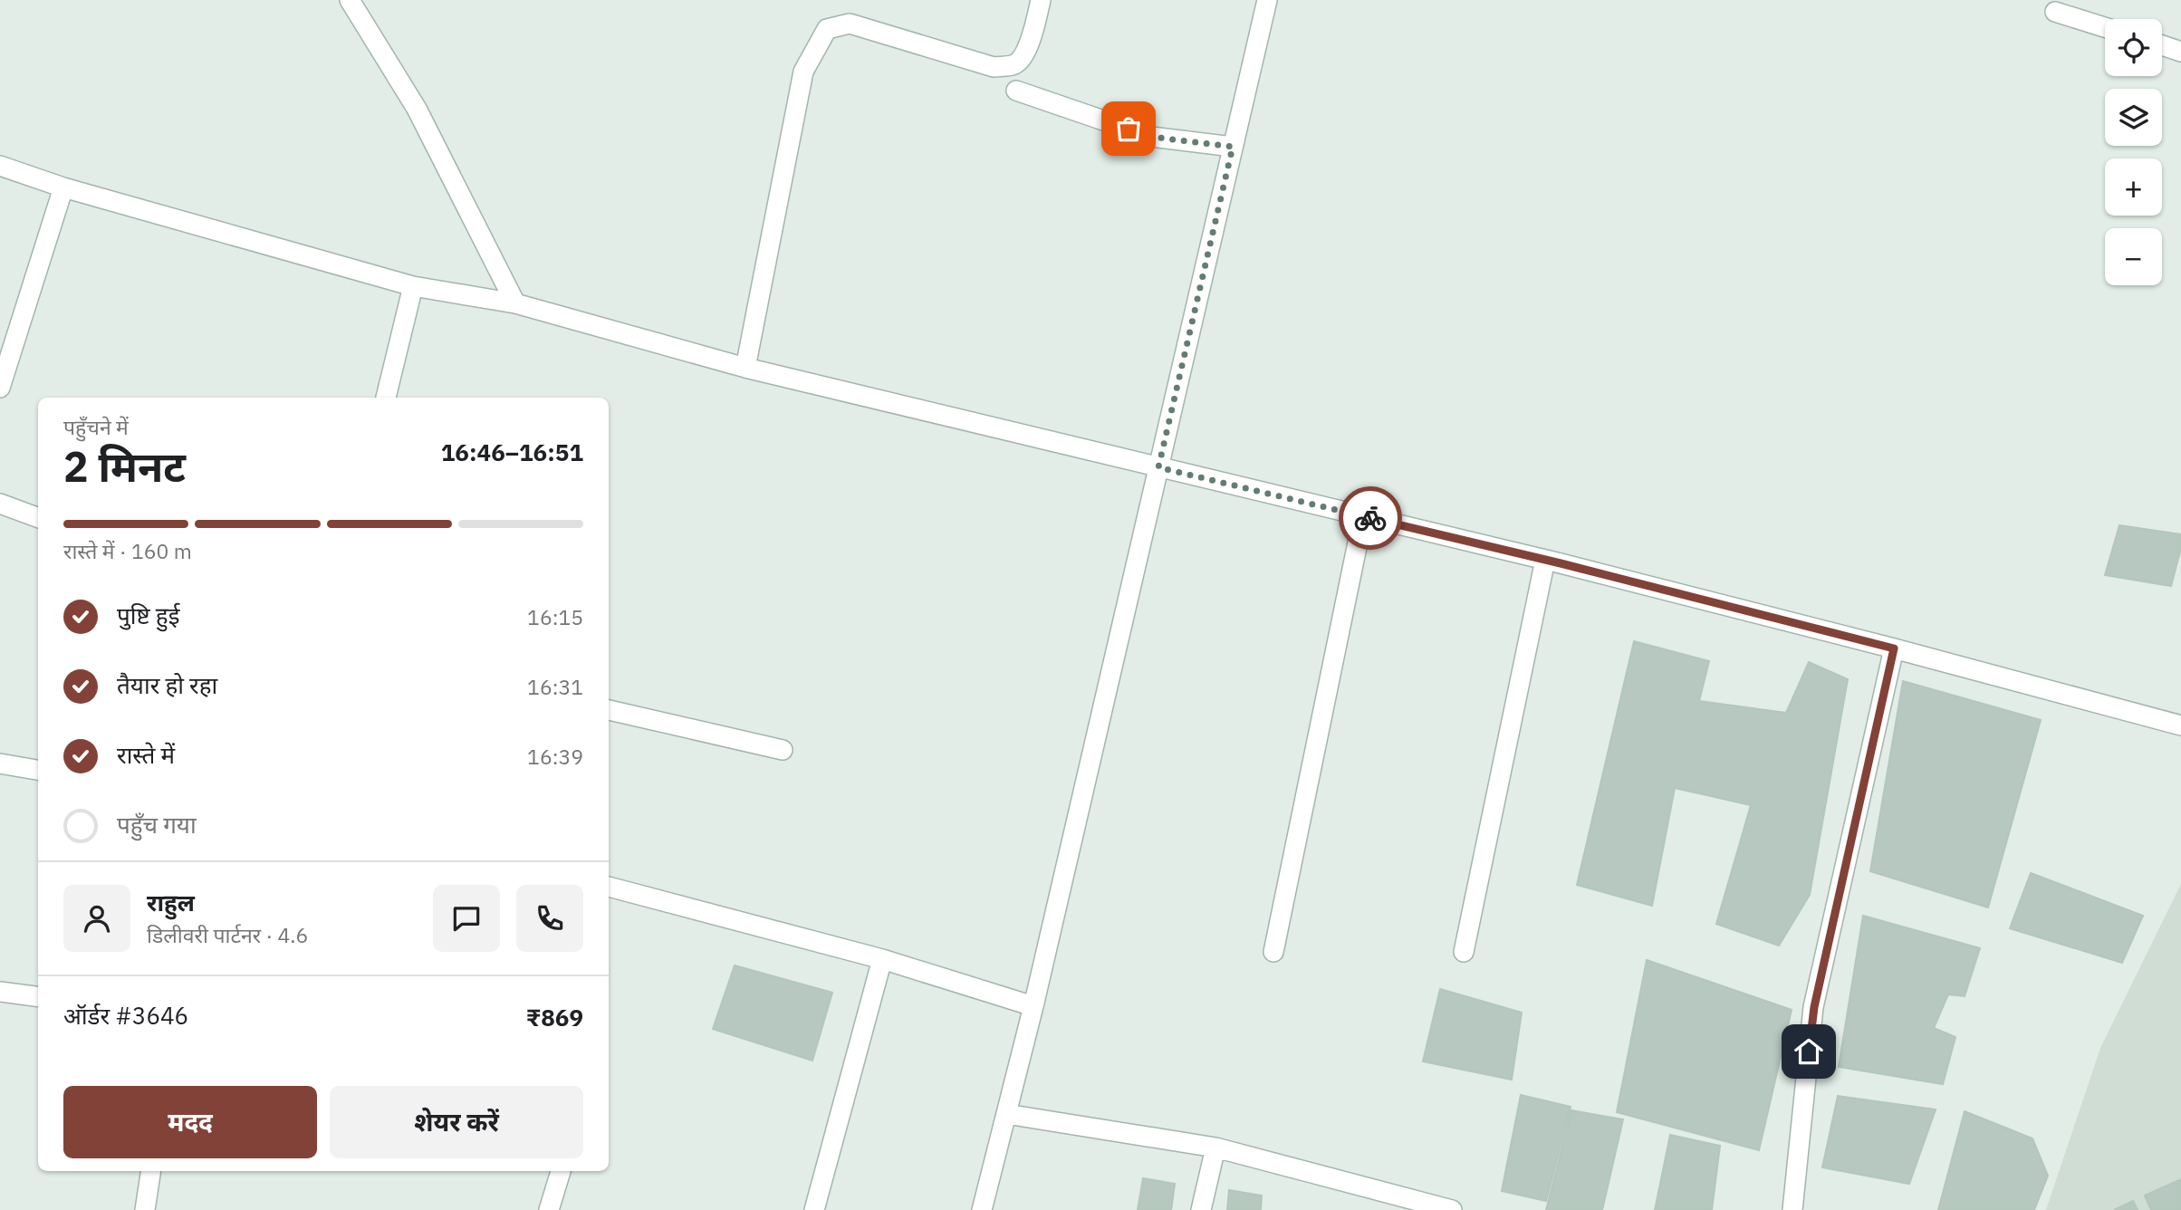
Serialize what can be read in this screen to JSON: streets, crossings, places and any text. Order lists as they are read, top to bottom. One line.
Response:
{"page":{"map_buttons":["+","−"],"heading":["2 मिनट","पहुँचने में","16:46–16:51"],"panel":["राहुल","डिलीवरी पार्टनर · 4.6","ऑर्डर #3646","₹869"],"bar":"रास्ते में · 160 m","list":[["पुष्टि हुई","16:15"],["तैयार हो रहा","16:31"],["रास्ते में","16:39"],"पहुँच गया"],"buttons":["मदद","शेयर करें"]}}
